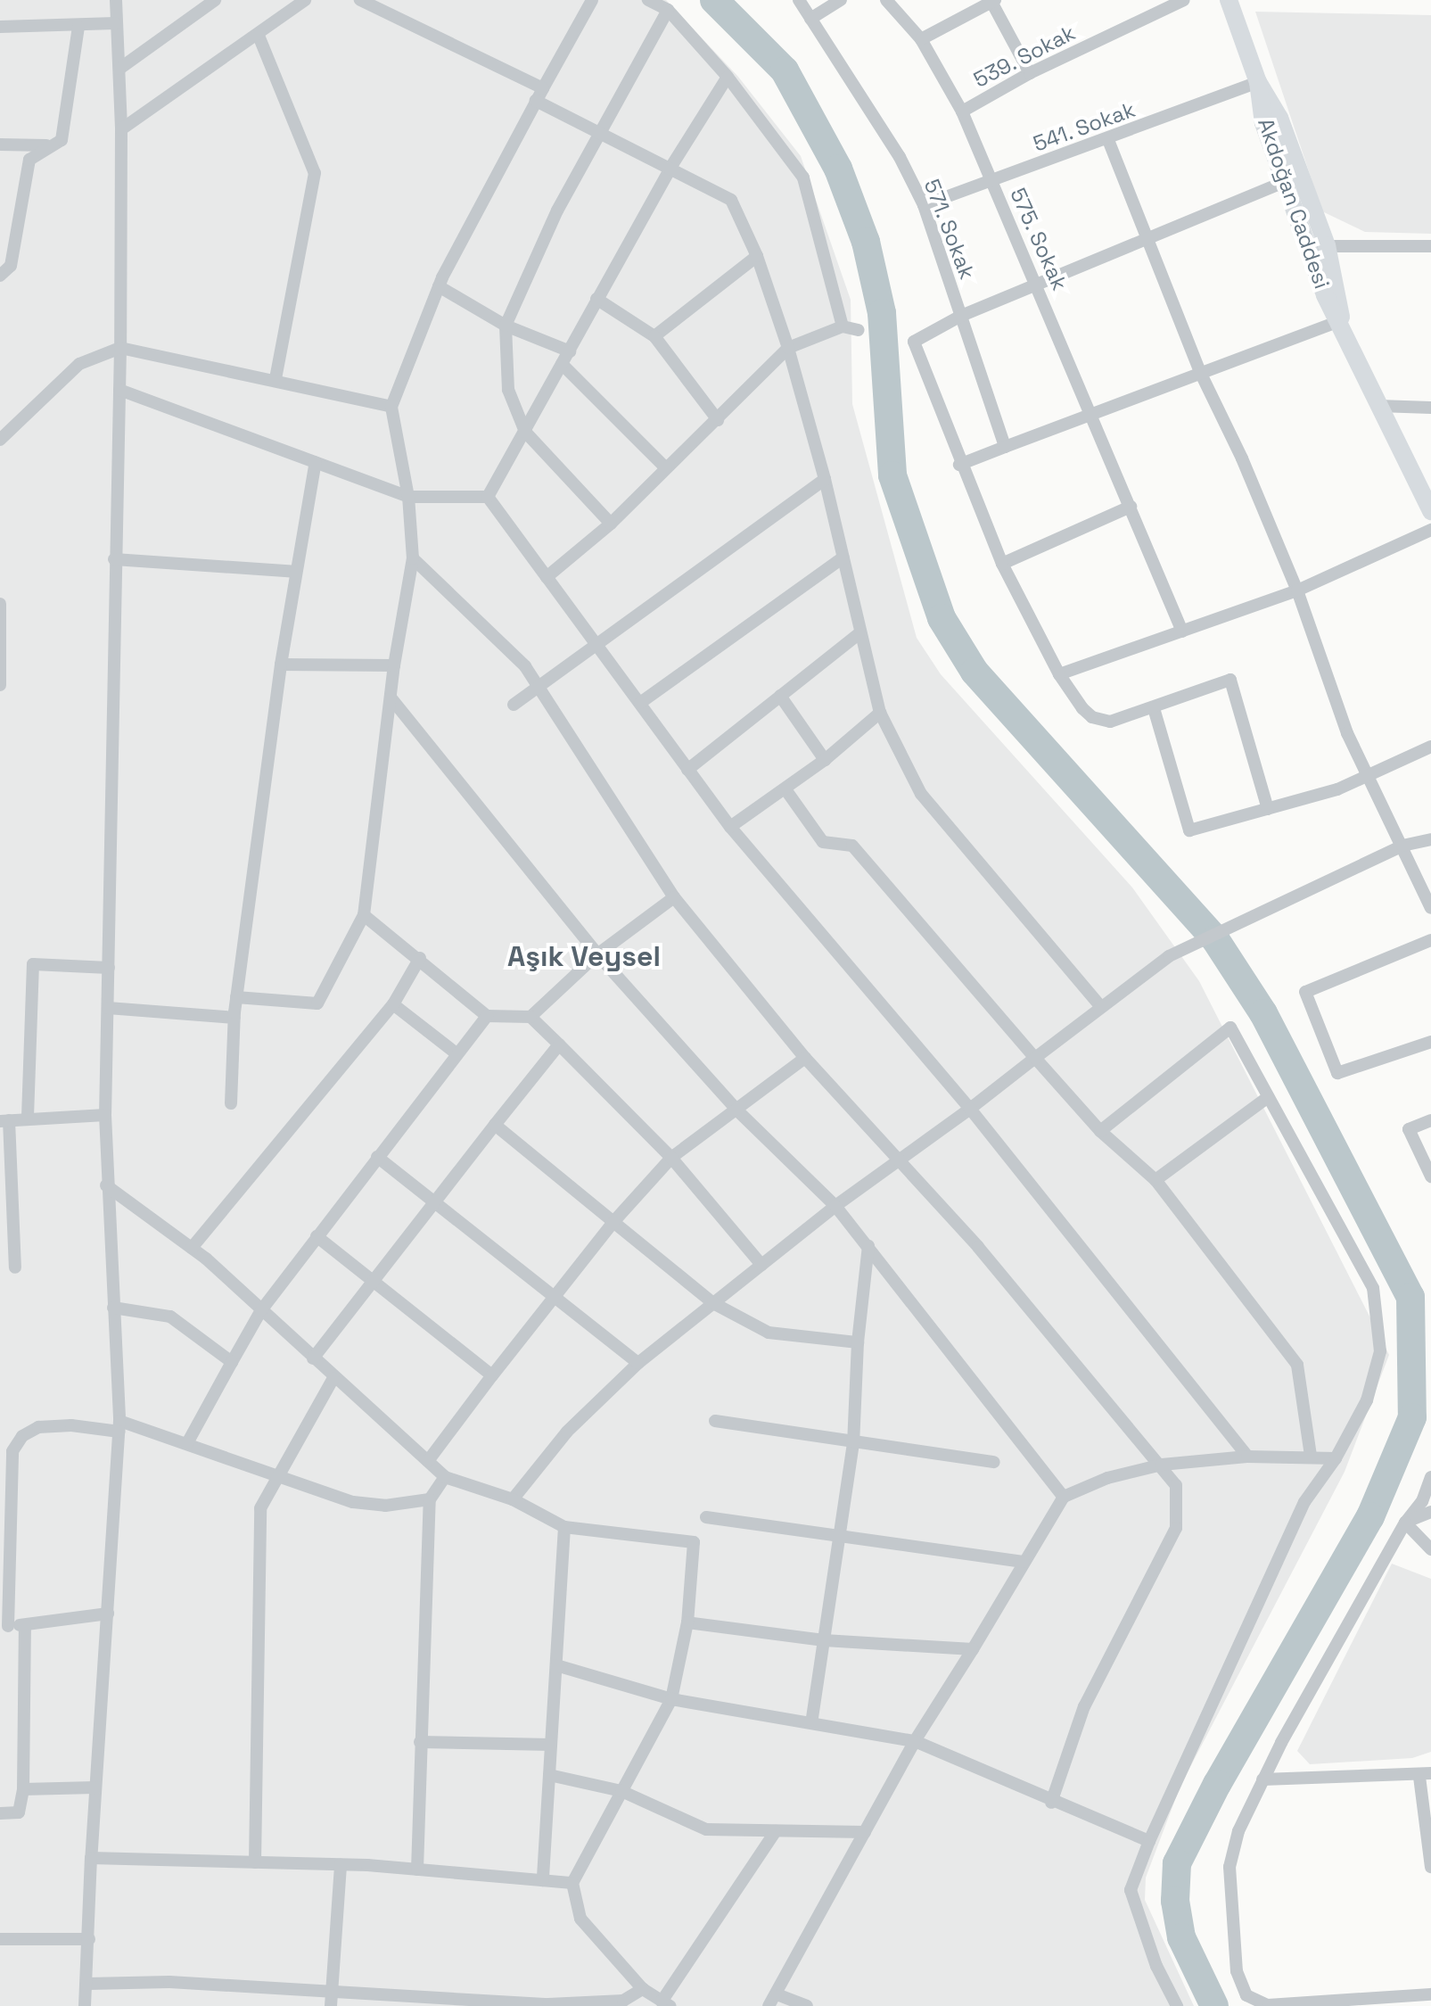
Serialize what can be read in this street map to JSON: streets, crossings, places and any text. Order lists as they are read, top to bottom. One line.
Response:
{"streets":{"main road":["Akdoğan Caddesi"],"street":["539. Sokak","541. Sokak","571. Sokak","575. Sokak"]},"crossings":[["539. Sokak","575. Sokak"],["541. Sokak","Akdoğan Caddesi"],["541. Sokak","571. Sokak"],["541. Sokak","575. Sokak"]],"districts":["Aşık Veysel"]}
